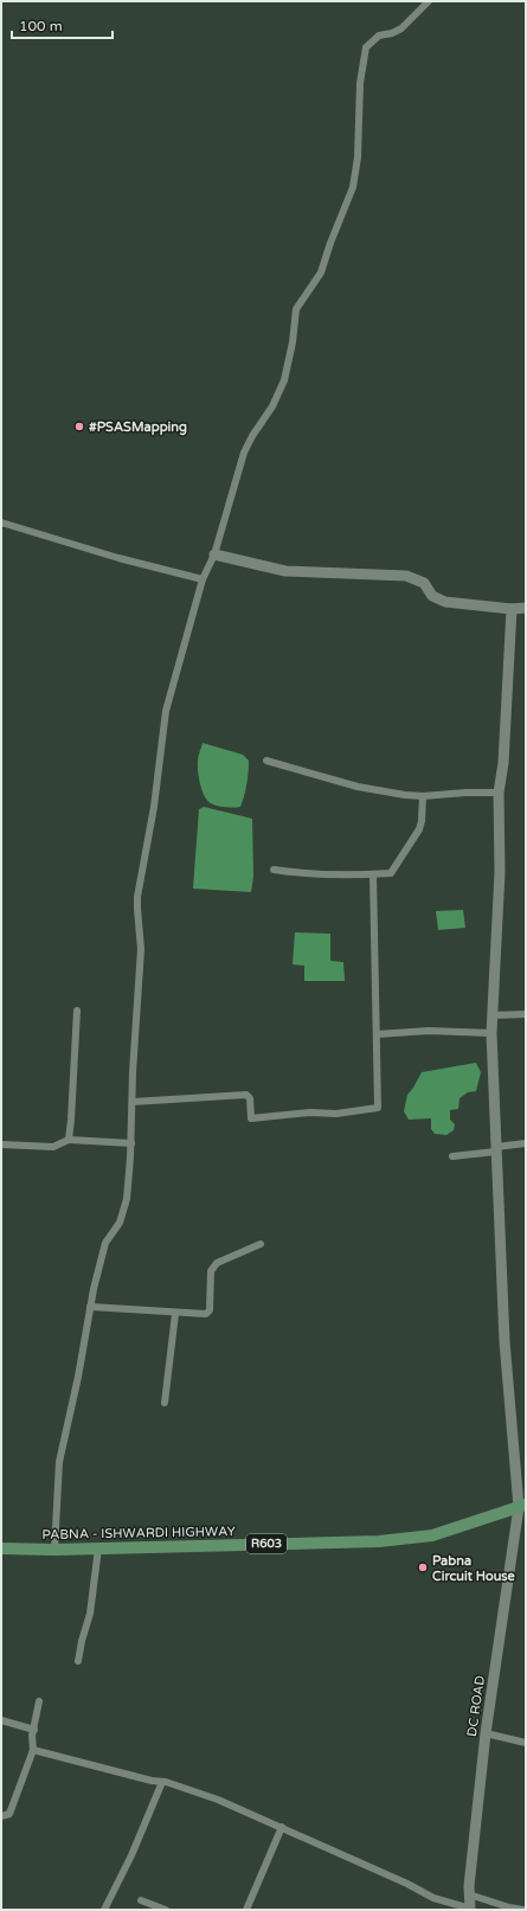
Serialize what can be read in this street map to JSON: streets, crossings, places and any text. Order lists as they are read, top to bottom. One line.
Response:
{"streets":{"main road":["PABNA - ISHWARDI HIGHWAY","R603"],"street":["DC ROAD"]},"crossings":[["PABNA - ISHWARDI HIGHWAY","DC ROAD"]],"places":["#PSASMapping","Pabna Circuit House"],"scale_bar":"100 m"}
